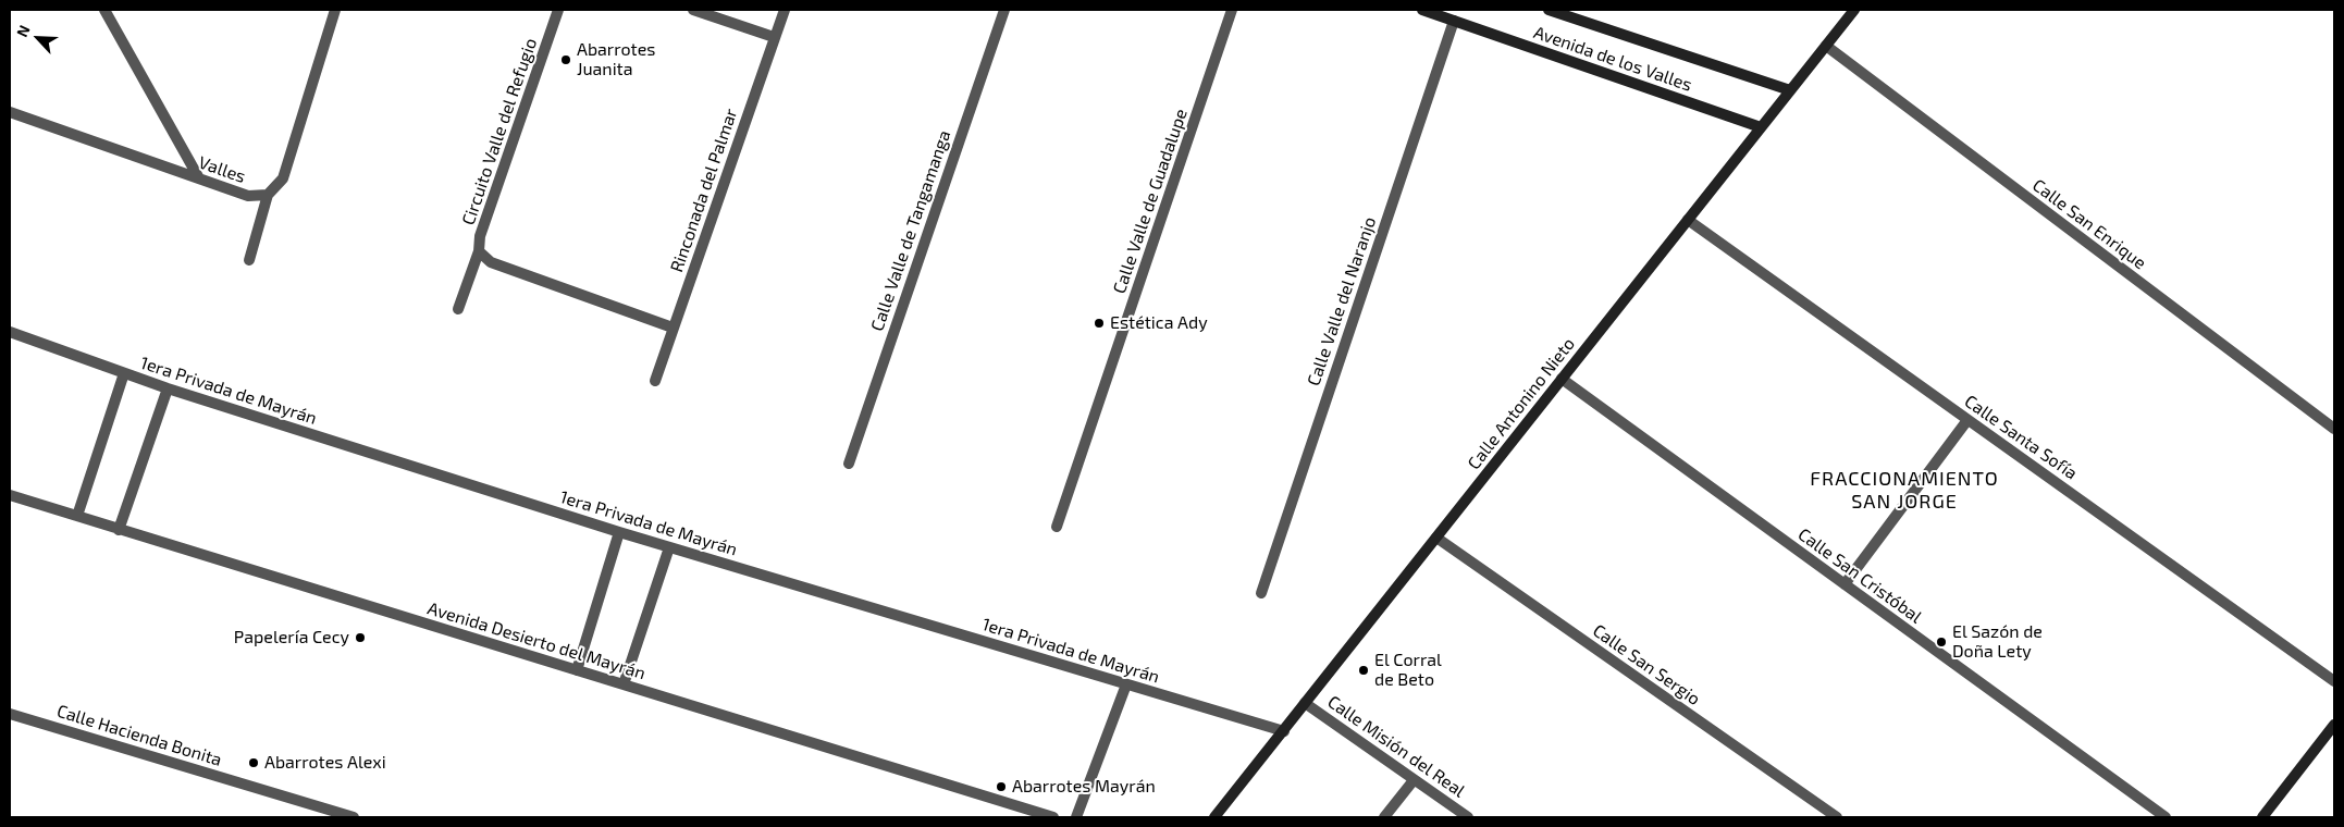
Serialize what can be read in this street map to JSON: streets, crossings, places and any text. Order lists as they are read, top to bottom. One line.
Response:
{"streets":{"main road":["Avenida de los Valles","Calle Antonino Nieto"],"street":["Circuito Valle del Refugio","Valles","Rinconada del Palmar","Calle Valle de Guadalupe","Calle San Enrique","Calle Valle de Tangamanga","Calle Valle del Naranjo","1era Privada de Mayrán","Calle Santa Sofía","Calle San Cristóbal","Avenida Desierto del Mayrán","Calle San Sergio","Calle Hacienda Bonita","Calle Misión del Real"]},"crossings":[["Avenida de los Valles","Calle Valle del Naranjo"],["Avenida de los Valles","Calle Antonino Nieto"],["Circuito Valle del Refugio","Rinconada del Palmar"],["Calle San Enrique","Calle Antonino Nieto"],["1era Privada de Mayrán","Calle Antonino Nieto"],["Calle Antonino Nieto","Calle Santa Sofía"],["Calle Antonino Nieto","Calle San Cristóbal"],["Calle Antonino Nieto","Calle San Sergio"],["Calle Antonino Nieto","Calle Misión del Real"]],"districts":["FRACCIONAMIENTO SAN JORGE"],"places":["Abarrotes Juanita","Estética Ady","Papelería Cecy","El Sazón de Doña Lety","El Corral de Beto","Abarrotes Alexi","Abarrotes Mayrán"],"north":"top left"}
